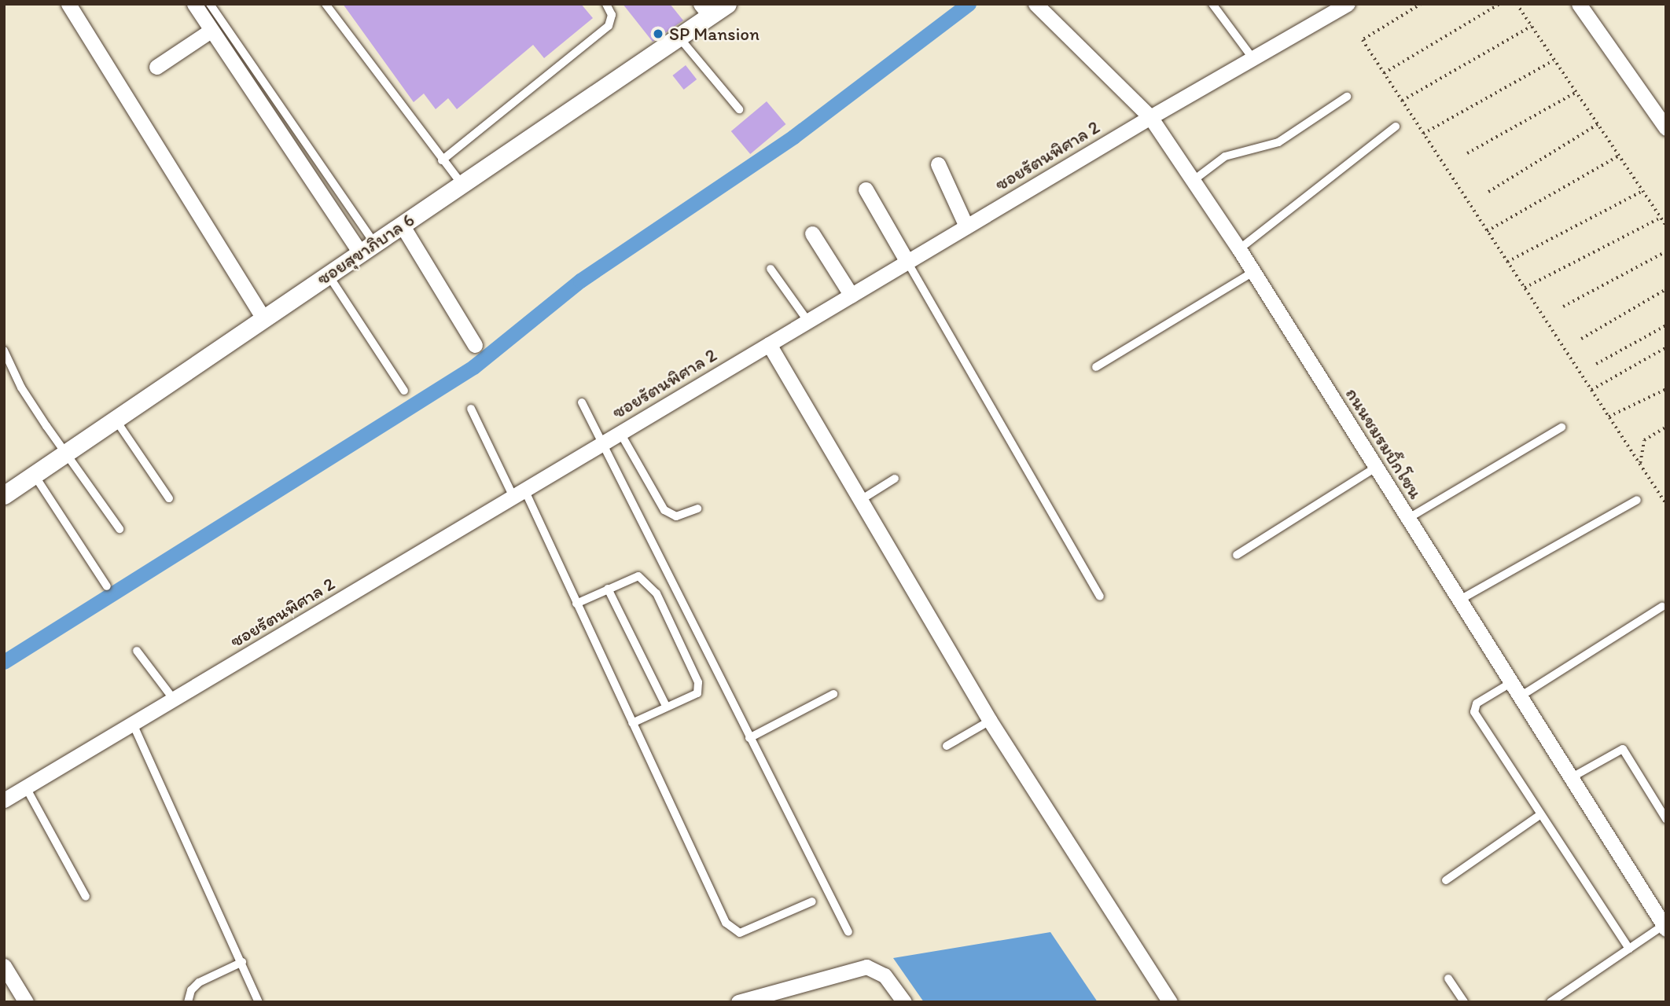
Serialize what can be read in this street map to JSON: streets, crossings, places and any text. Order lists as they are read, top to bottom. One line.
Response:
{"streets":{"street":["ซอยรัตนพิศาล 2","ซอยสุขาภิบาล 6","ถนนชมรมบิ๊กโซน"]},"crossings":[["ซอยรัตนพิศาล 2","ถนนชมรมบิ๊กโซน"]],"places":["SP Mansion"]}
